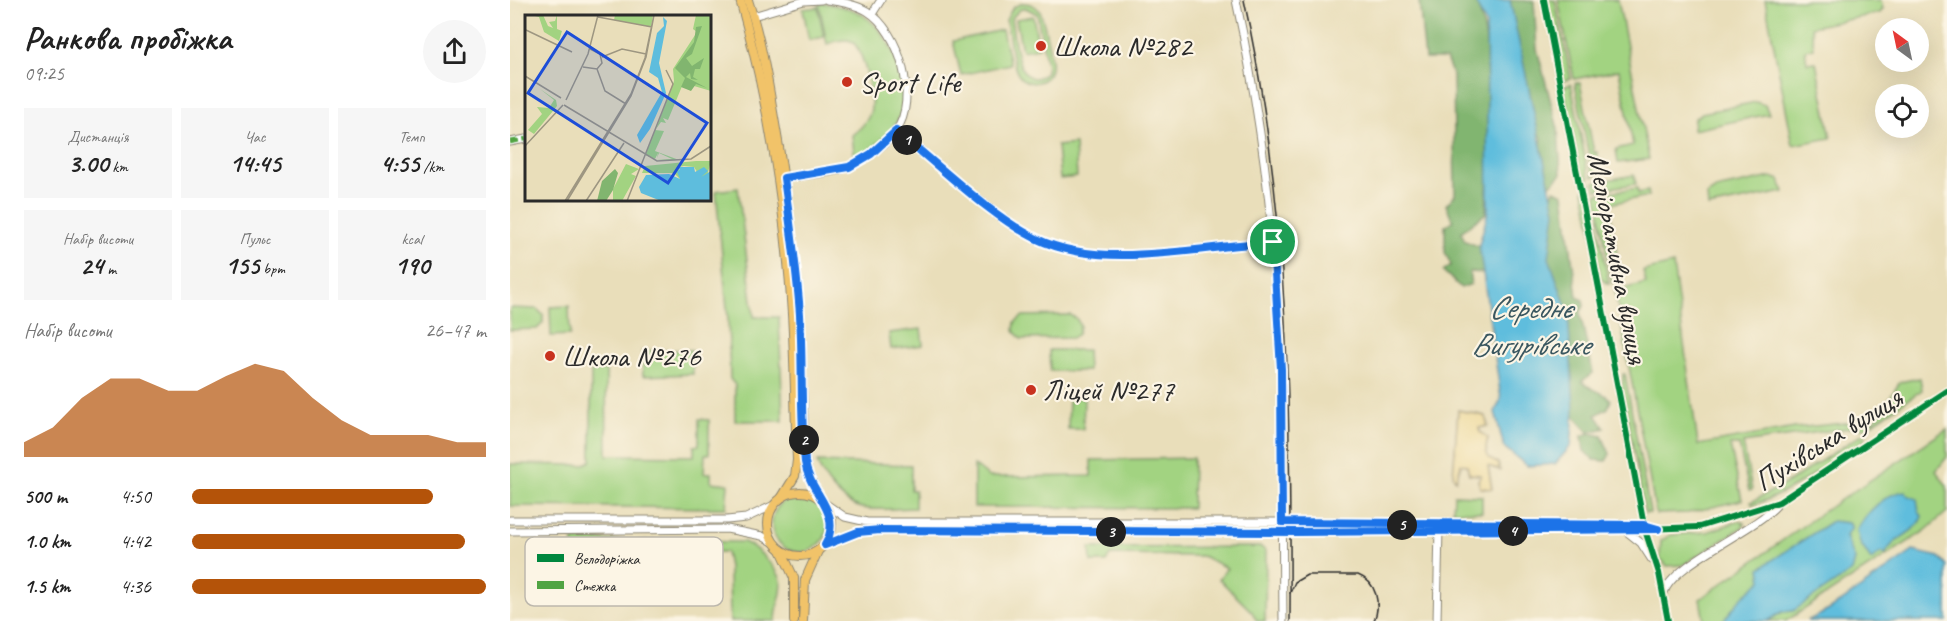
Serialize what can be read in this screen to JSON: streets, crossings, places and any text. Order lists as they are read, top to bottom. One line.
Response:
{"streets":{"street":["Меліоративна вулиця","Пухівська вулиця"]},"crossings":[["Меліоративна вулиця","Пухівська вулиця"]],"water":["Середнє Вигурівське"],"places":["Школа №282","Sport Life","Школа №276","Ліцей №277"],"legend":["Велодоріжка","Стежка"],"north":"top left","page":{"heading":["Ранкова пробіжка","09:25"],"stats":[["Дистанція","3.00 km"],["Час","14:45"],["Темп","4:55 /km"],["Набір висоти","24 m"],["Пульс","155 bpm"],["kcal","190"]],"pins":["1","2","5","4","3"],"chart":["Набір висоти","26–47 m"],"list":[{"name":"500 m","note":"4:50"},{"name":"1.0 km","note":"4:42"},{"name":"1.5 km","note":"4:36"}]}}
